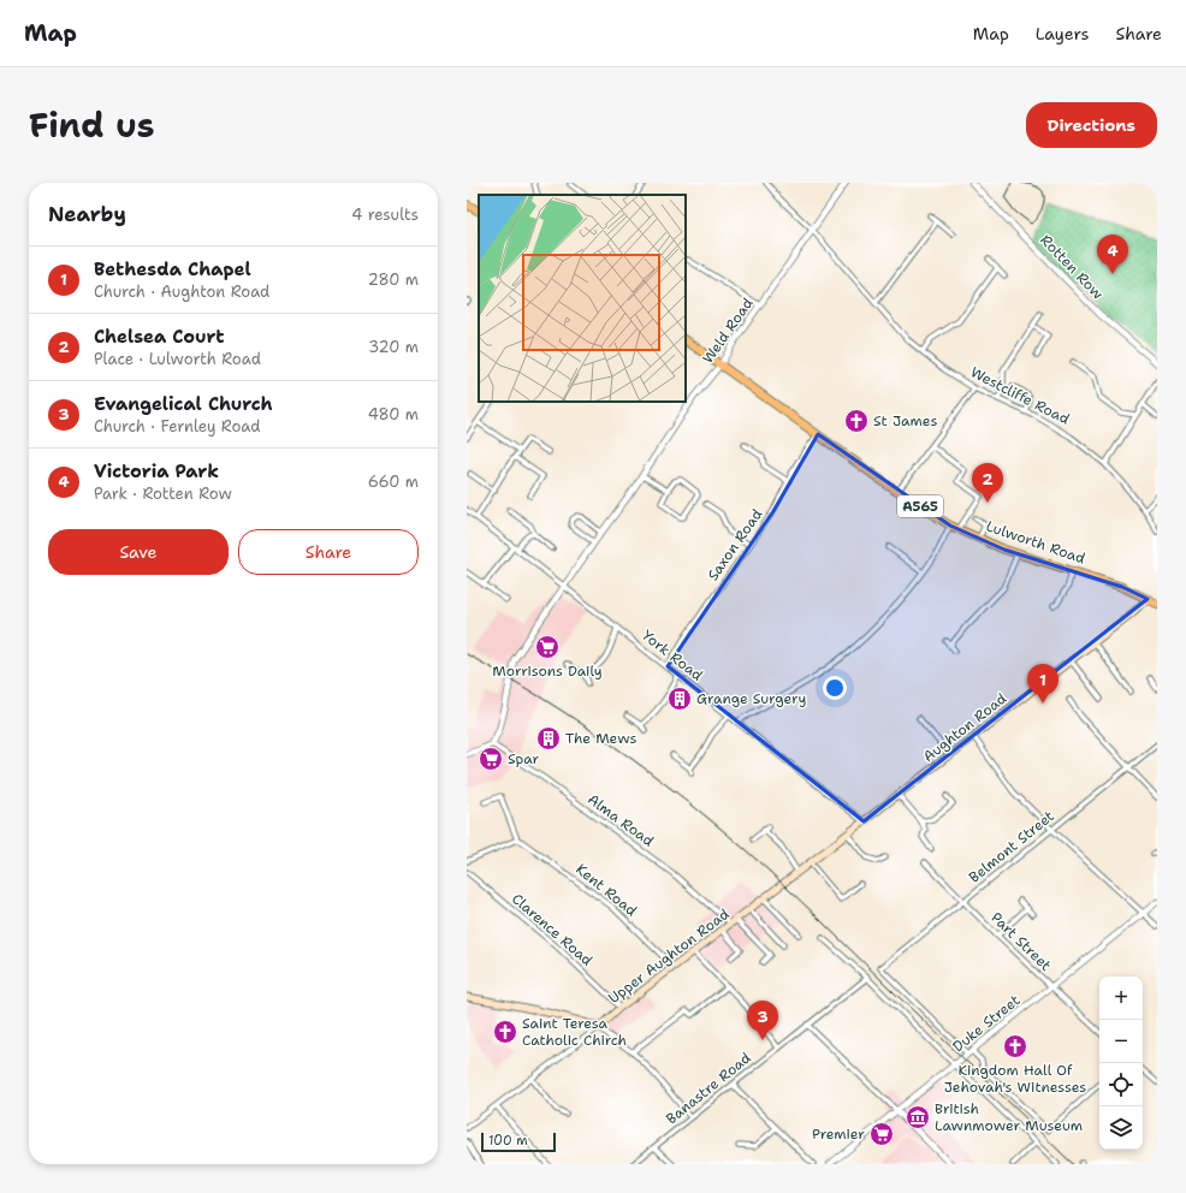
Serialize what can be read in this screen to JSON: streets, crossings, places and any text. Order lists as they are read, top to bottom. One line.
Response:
{"streets":{"highway":["A565","Lulworth Road"],"main road":["Aughton Road","Upper Aughton Road"],"street":["Rotten Row","Weld Road","Westcliffe Road","Saxon Road","York Road","Alma Road","Belmont Street","Kent Road","Clarence Road","Part Street","Duke Street","Banastre Road"]},"crossings":[["Weld Road","Westcliffe Road"],["Weld Road","A565"],["Weld Road","Lulworth Road"],["Weld Road","York Road"],["Weld Road","Alma Road"],["A565","Lulworth Road"],["Lulworth Road","Saxon Road"],["Lulworth Road","Aughton Road"],["Saxon Road","York Road"],["York Road","Aughton Road"],["York Road","Upper Aughton Road"],["Aughton Road","Upper Aughton Road"],["Alma Road","Upper Aughton Road"],["Belmont Street","Part Street"],["Belmont Street","Duke Street"],["Kent Road","Upper Aughton Road"],["Clarence Road","Upper Aughton Road"],["Part Street","Duke Street"]],"places":{"church":["St James","Saint Teresa Catholic Chirch","Kingdom Hall Of Jehovah's Witnesses"],"supermarket":["Morrisons Daily","Spar","Premier"],"building":["Grange Surgery","The Mews"],"museum":["British Lawnmower Museum"]},"scale_bar":"100 m","page":{"header":"Map","nav":["Map","Layers","Share"],"title":"Find us","buttons":["Directions",["Save","Share"]],"heading":["Nearby","4 results"],"pins":["4","2","1","3"],"list":[{"mark":"1","name":"Bethesda Chapel","note":"Church · Aughton Road","value":"280 m"},{"mark":"2","name":"Chelsea Court","note":"Place · Lulworth Road","value":"320 m"},{"mark":"3","name":"Evangelical Church","note":"Church · Fernley Road","value":"480 m"},{"mark":"4","name":"Victoria Park","note":"Park · Rotten Row","value":"660 m"}],"map_buttons":["+","−"],"scale":"100 m"}}
